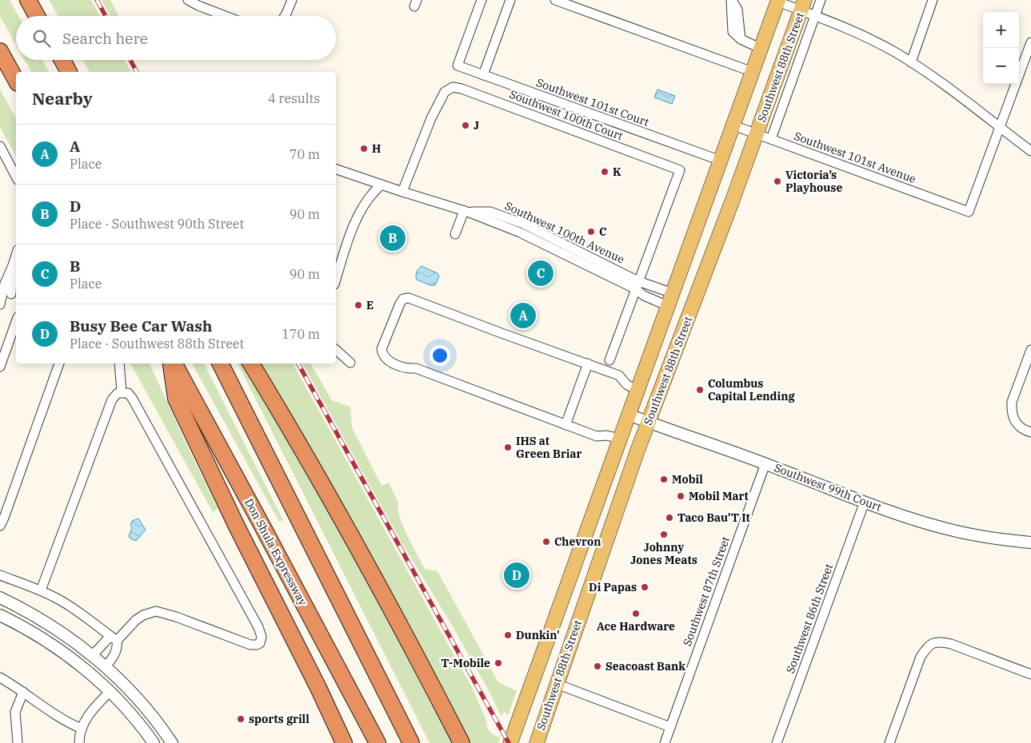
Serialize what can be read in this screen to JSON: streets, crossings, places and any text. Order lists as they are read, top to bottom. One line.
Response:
{"streets":{"highway":["Don Shula Expressway"],"main road":["Southwest 88th Street"],"street":["Southwest 101st Court","Southwest 100th Court","Southwest 101st Avenue","Southwest 100th Avenue","Southwest 99th Court","Southwest 87th Street","Southwest 86th Street"]},"crossings":[["Southwest 88th Street","Southwest 101st Court"],["Southwest 88th Street","Southwest 101st Avenue"],["Southwest 88th Street","Southwest 100th Avenue"],["Southwest 88th Street","Southwest 99th Court"],["Southwest 100th Court","Southwest 100th Avenue"],["Southwest 99th Court","Southwest 87th Street"],["Southwest 99th Court","Southwest 86th Street"]],"places":["J","H","K","Victoria’s Playhouse","C","E","Columbus Capital Lending","IHS at Green Briar","Mobil","Mobil Mart","Taco Bau’T It","Johnny Jones Meats","Chevron","Di Papas","Ace Hardware","Dunkin'","T-Mobile","Seacoast Bank","sports grill"],"page":{"map_buttons":["+","−"],"search":"Search here","heading":["Nearby","4 results"],"list":[{"mark":"A","name":"A","note":"Place","value":"70 m"},{"mark":"B","name":"D","note":"Place · Southwest 90th Street","value":"90 m"},{"mark":"C","name":"B","note":"Place","value":"90 m"},{"mark":"D","name":"Busy Bee Car Wash","note":"Place · Southwest 88th Street","value":"170 m"}],"pins":["B","C","A","D"]}}
